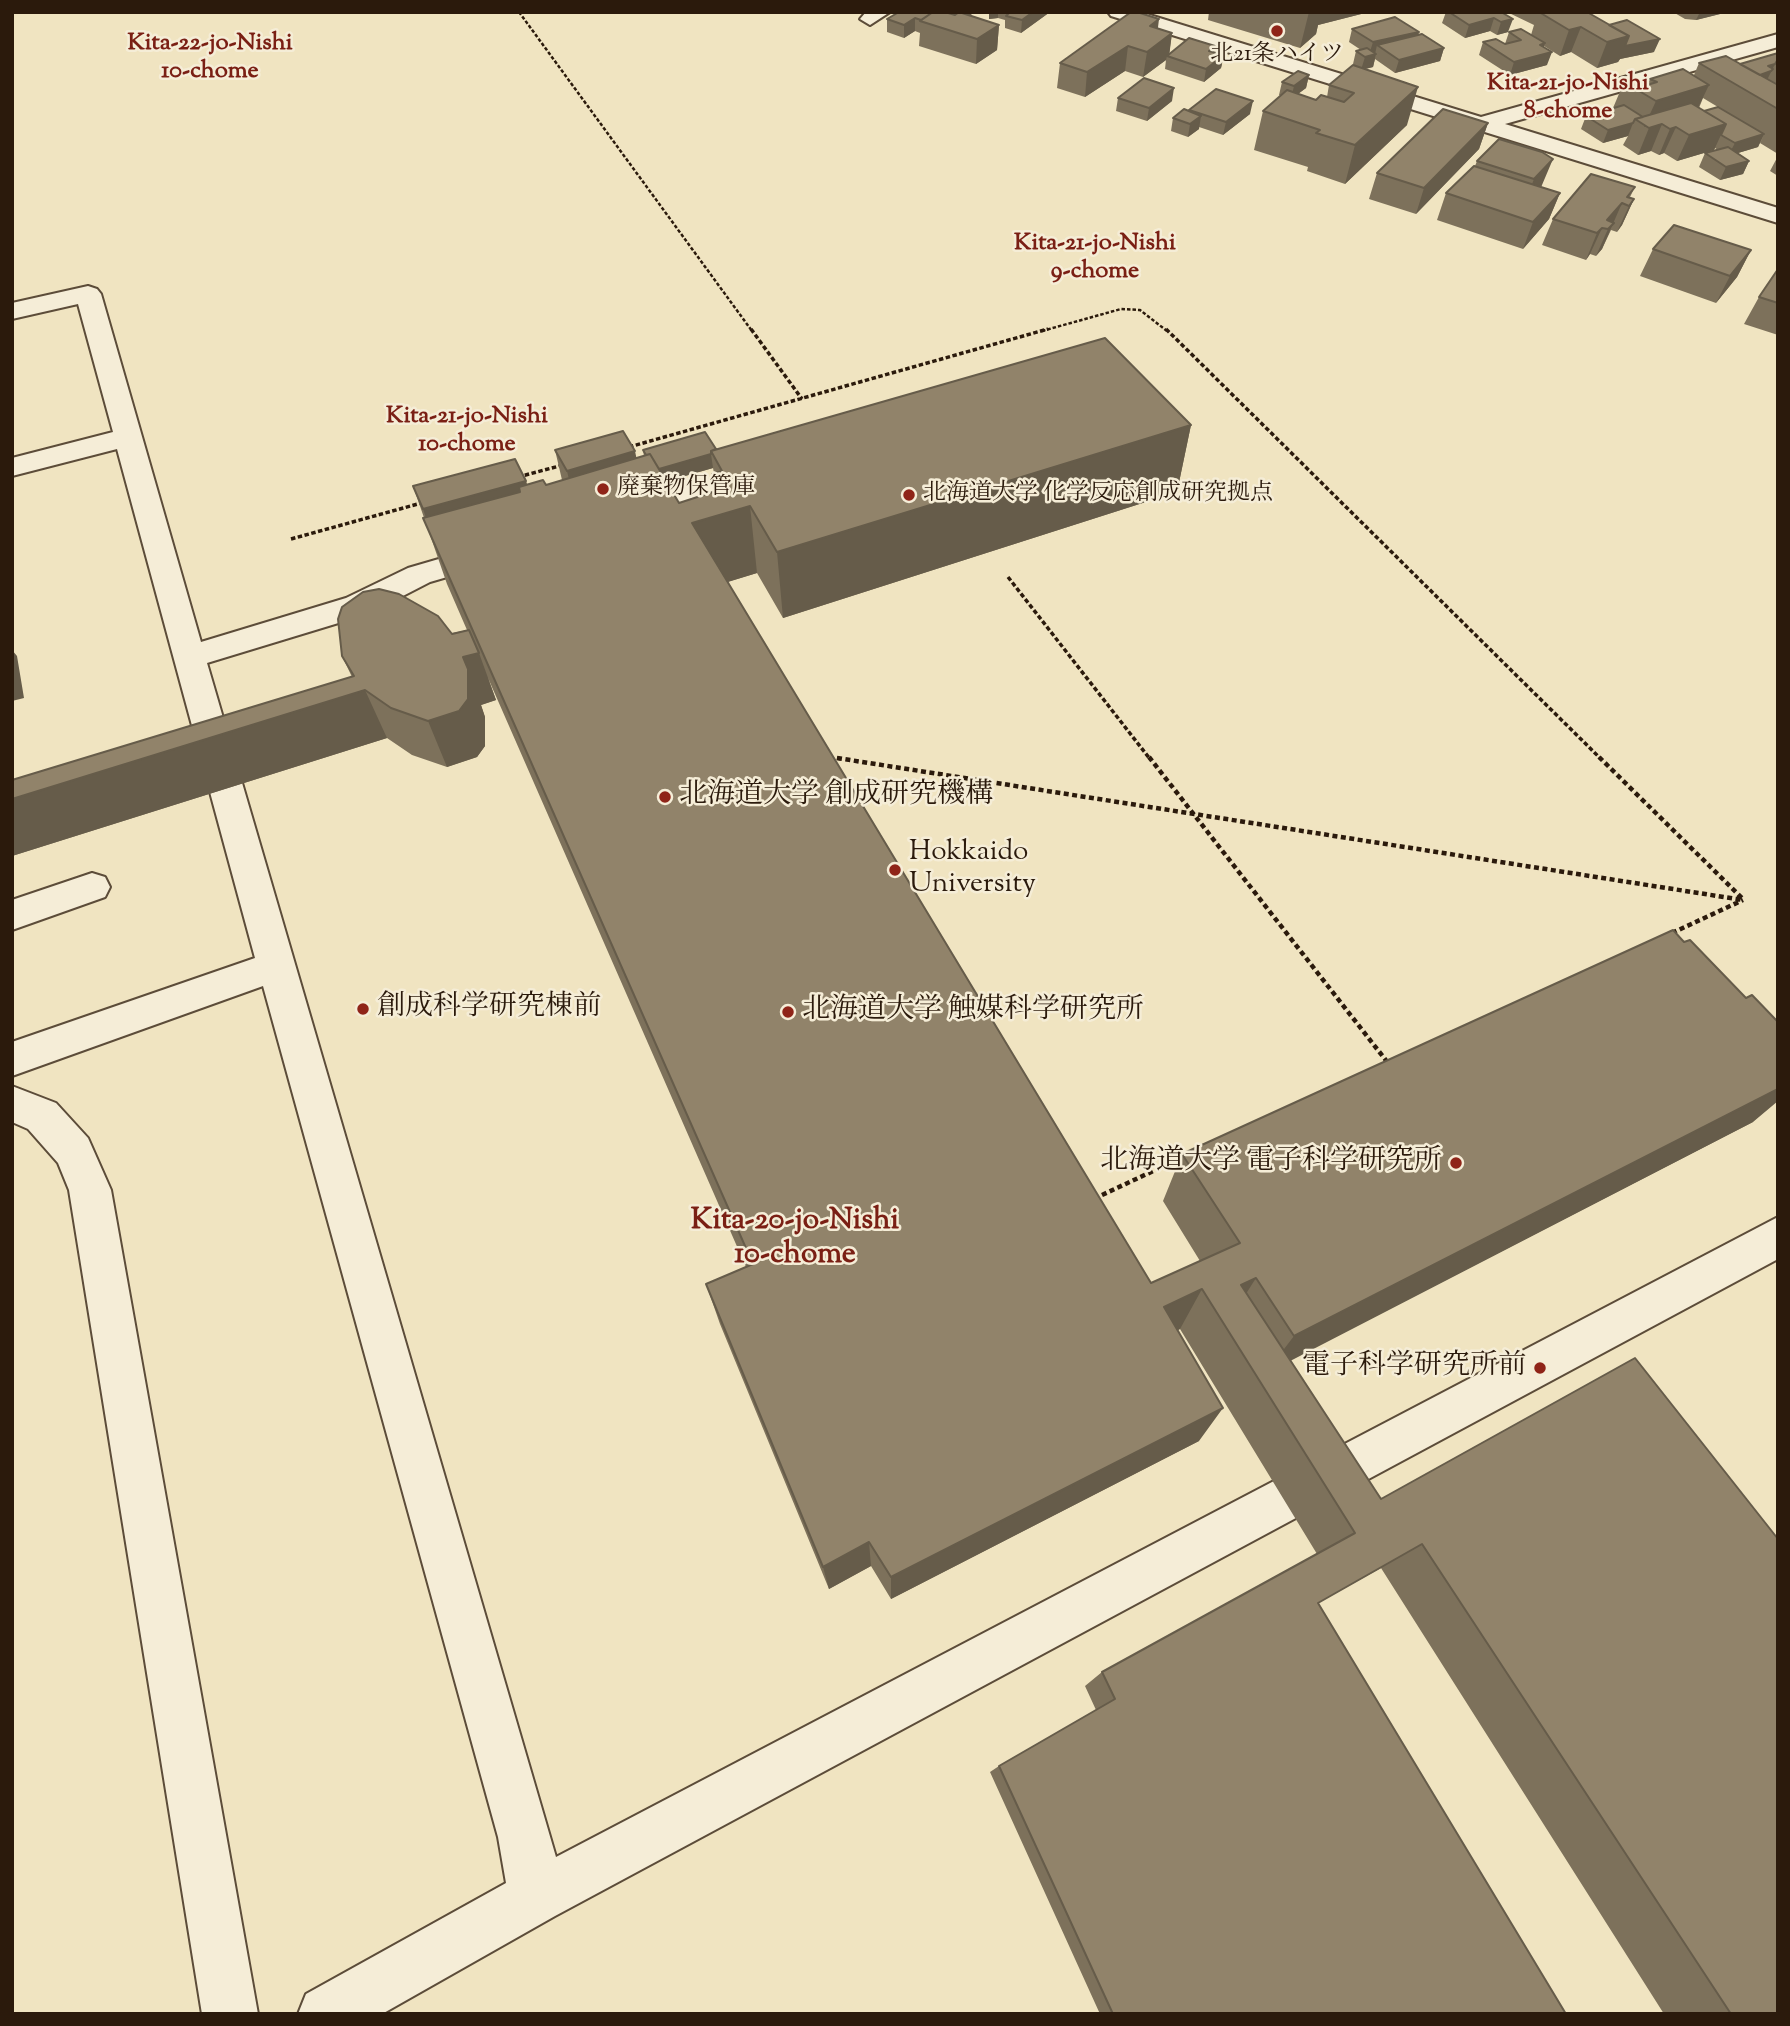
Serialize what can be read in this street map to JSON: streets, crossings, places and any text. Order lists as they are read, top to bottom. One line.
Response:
{"districts":["Kita-22-jo-Nishi 10-chome","Kita-21-jo-Nishi 8-chome","Kita-21-jo-Nishi 9-chome","Kita-21-jo-Nishi 10-chome","Kita-20-jo-Nishi 10-chome"],"places":["北21条ハイツ","廃棄物保管庫","北海道大学 化学反応創成研究拠点","北海道大学 創成研究機構","Hokkaido University","創成科学研究棟前","北海道大学 触媒科学研究所","北海道大学 電子科学研究所","電子科学研究所前"]}
